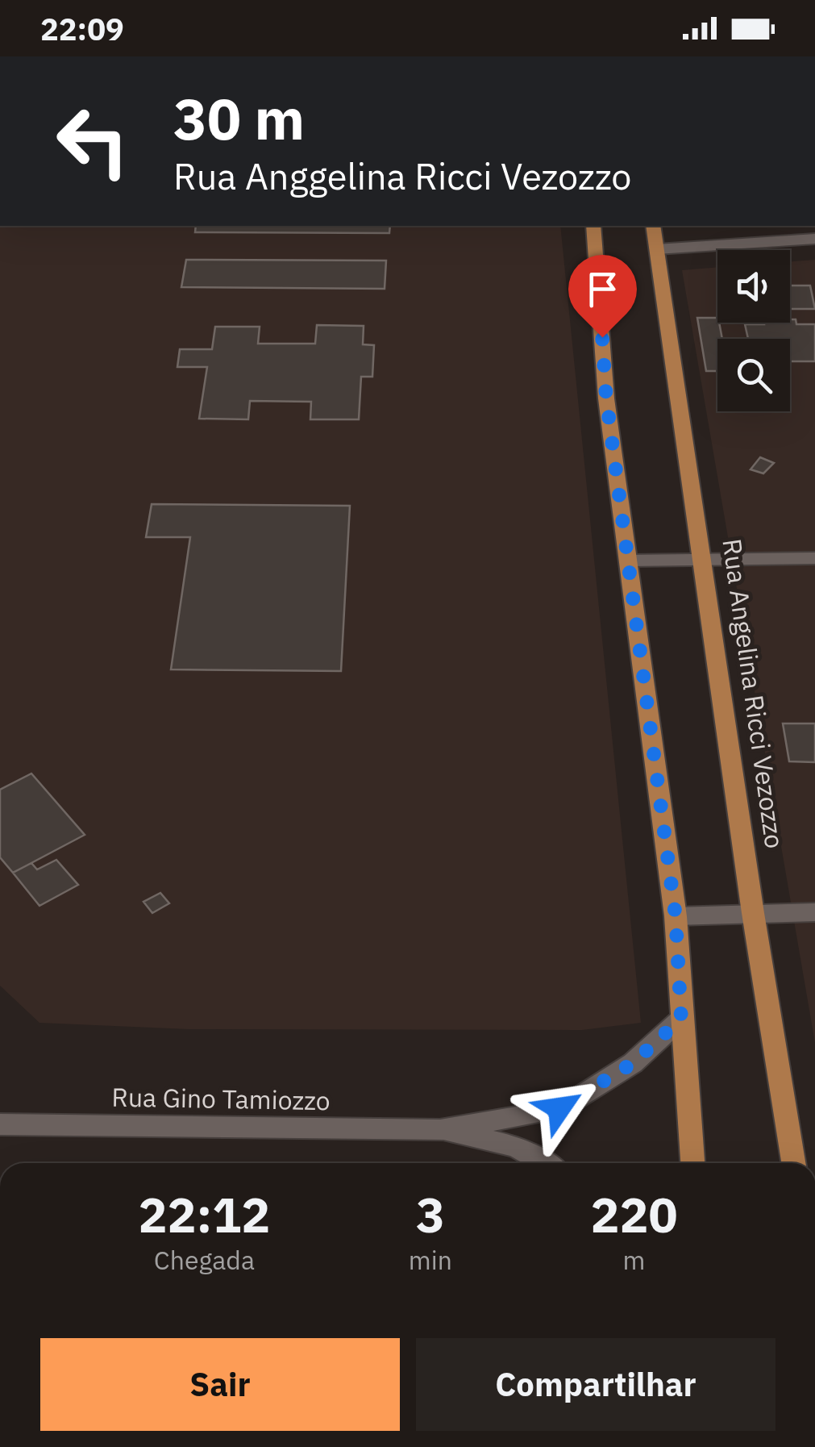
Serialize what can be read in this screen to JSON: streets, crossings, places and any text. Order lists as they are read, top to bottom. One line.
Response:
{"streets":{"main road":["Rua Angelina Ricci Vezozzo"],"street":["Rua Gino Tamiozzo"]},"page":{"status":"22:09","turn":["30 m","Rua Anggelina Ricci Vezozzo"],"eta":["22:12","Chegada","3","min","220","m"],"buttons":["Sair","Compartilhar"]}}
